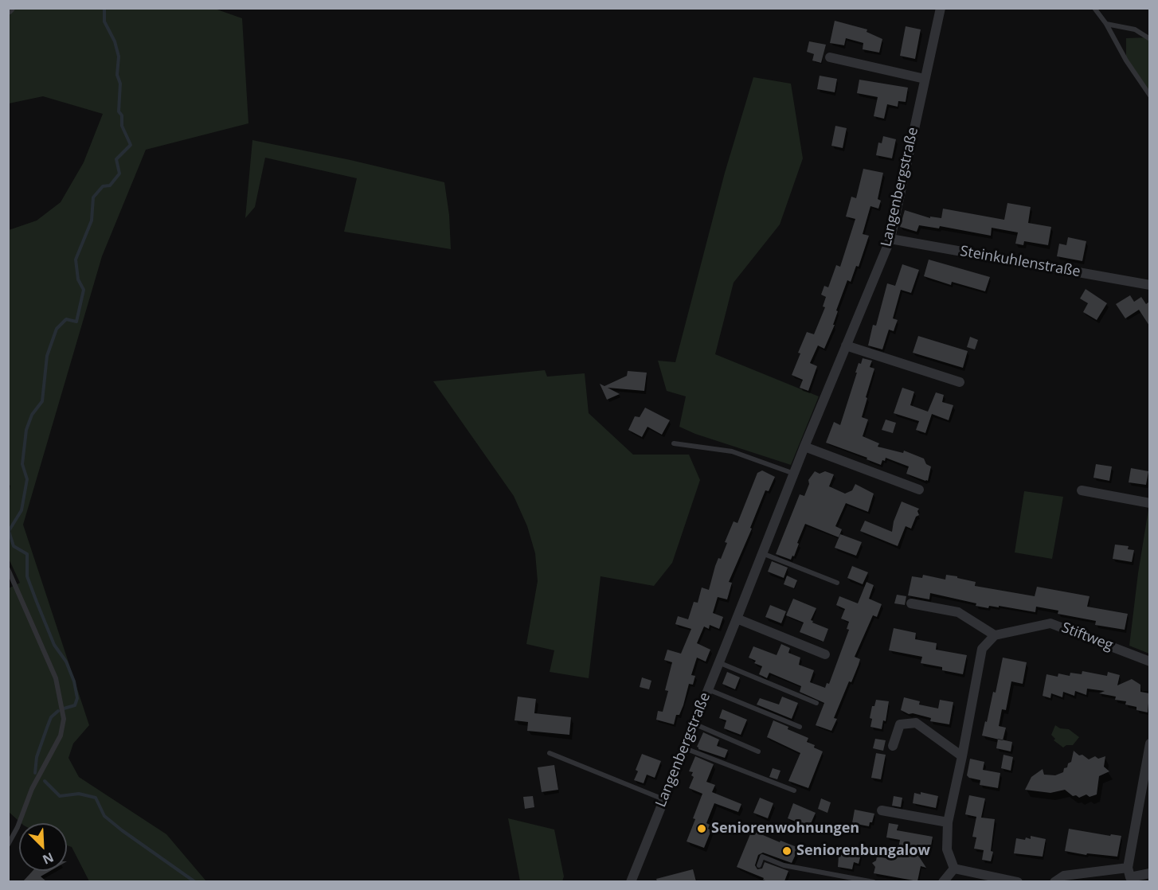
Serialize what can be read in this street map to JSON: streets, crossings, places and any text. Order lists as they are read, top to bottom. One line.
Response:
{"streets":{"street":["Langenbergstraße","Steinkuhlenstraße","Stiftweg"]},"crossings":[["Langenbergstraße","Steinkuhlenstraße"]],"places":["Seniorenwohnungen","Seniorenbungalow"],"north":"bottom right"}
